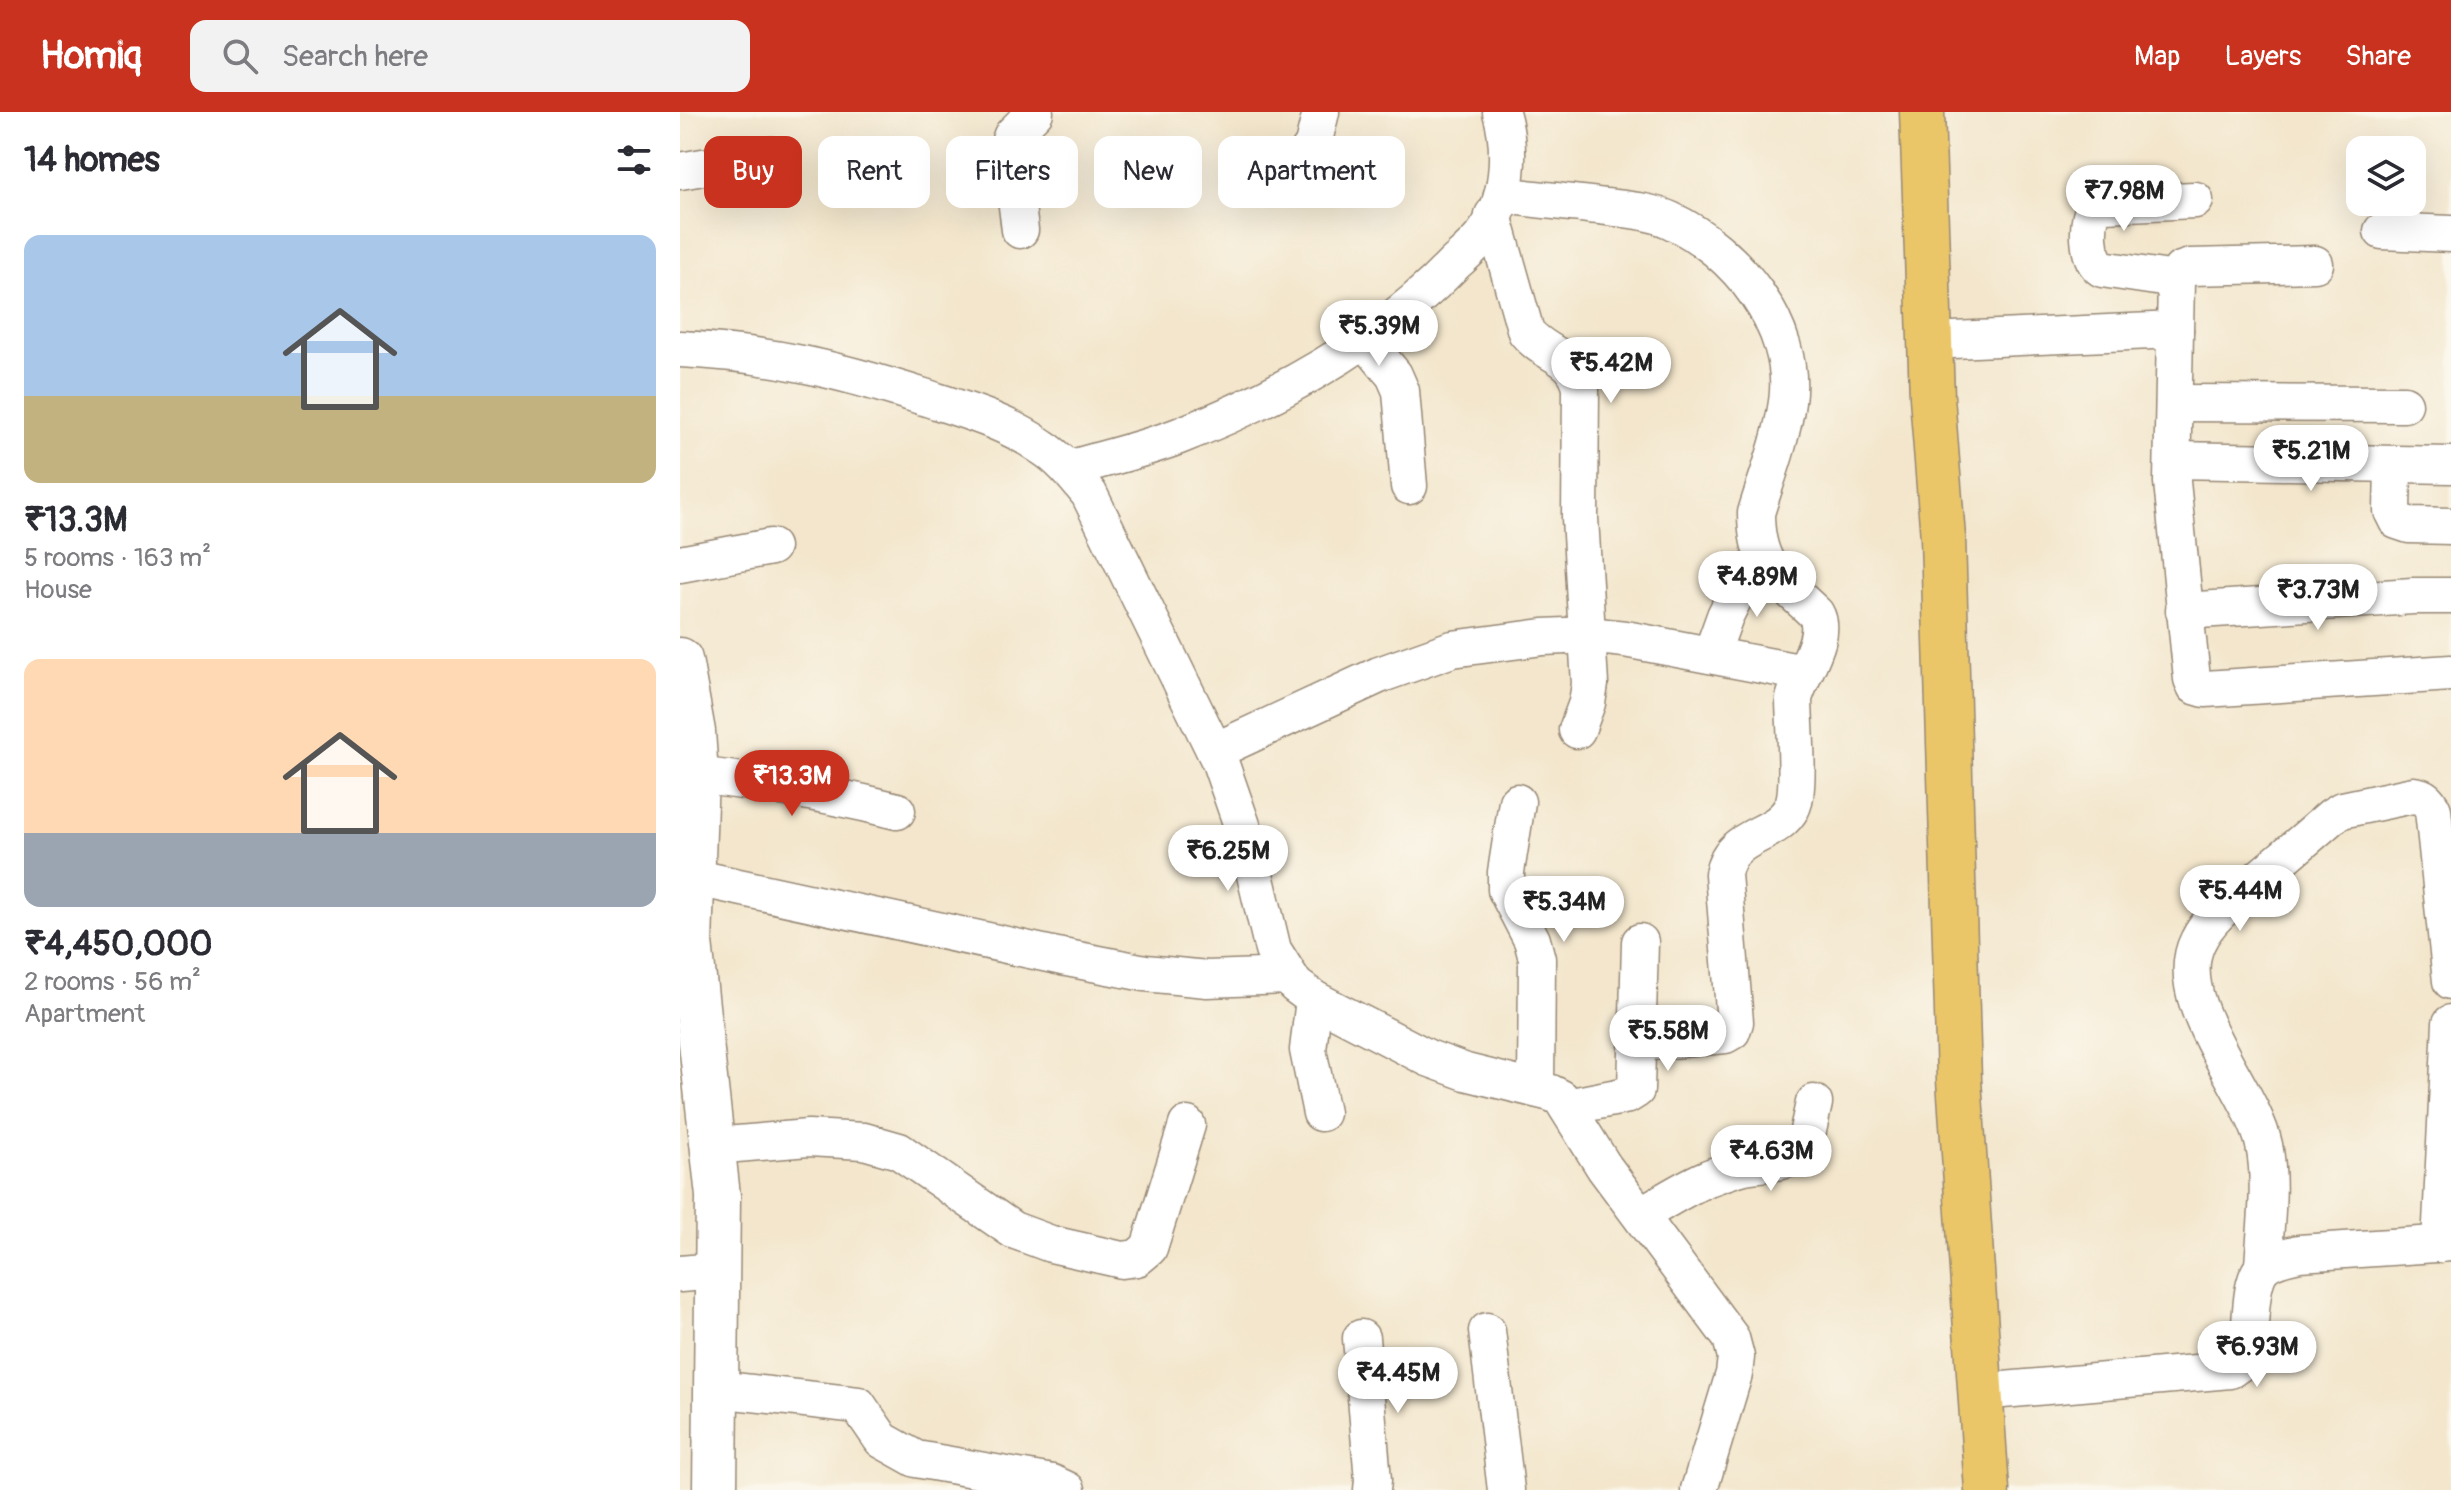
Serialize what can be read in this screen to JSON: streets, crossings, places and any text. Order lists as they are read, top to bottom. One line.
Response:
{"page":{"header":"Homiq","search":"Search here","nav":["Map","Layers","Share"],"heading":"14 homes","chip":["Buy","Rent","Filters","New","Apartment"],"price":["₹7.98M","₹5.39M","₹5.42M","₹5.21M","₹4.89M","₹3.73M","₹13.3M","₹6.25M","₹5.44M","₹5.34M","₹5.58M","₹4.63M","₹6.93M","₹4.45M"],"list":[{"name":"₹13.3M","note":"5 rooms · 163 m² · House"},{"name":"₹4,450,000","note":"2 rooms · 56 m² · Apartment"}]}}
